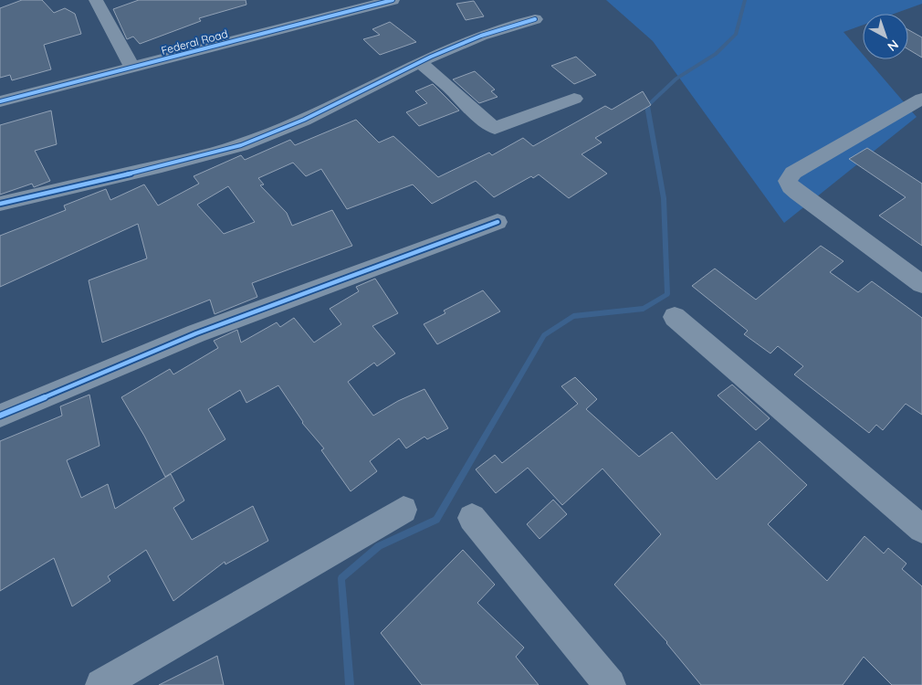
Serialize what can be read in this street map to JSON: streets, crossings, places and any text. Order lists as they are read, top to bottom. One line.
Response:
{"streets":{"street":["Federal Road"]},"north":"bottom right"}
